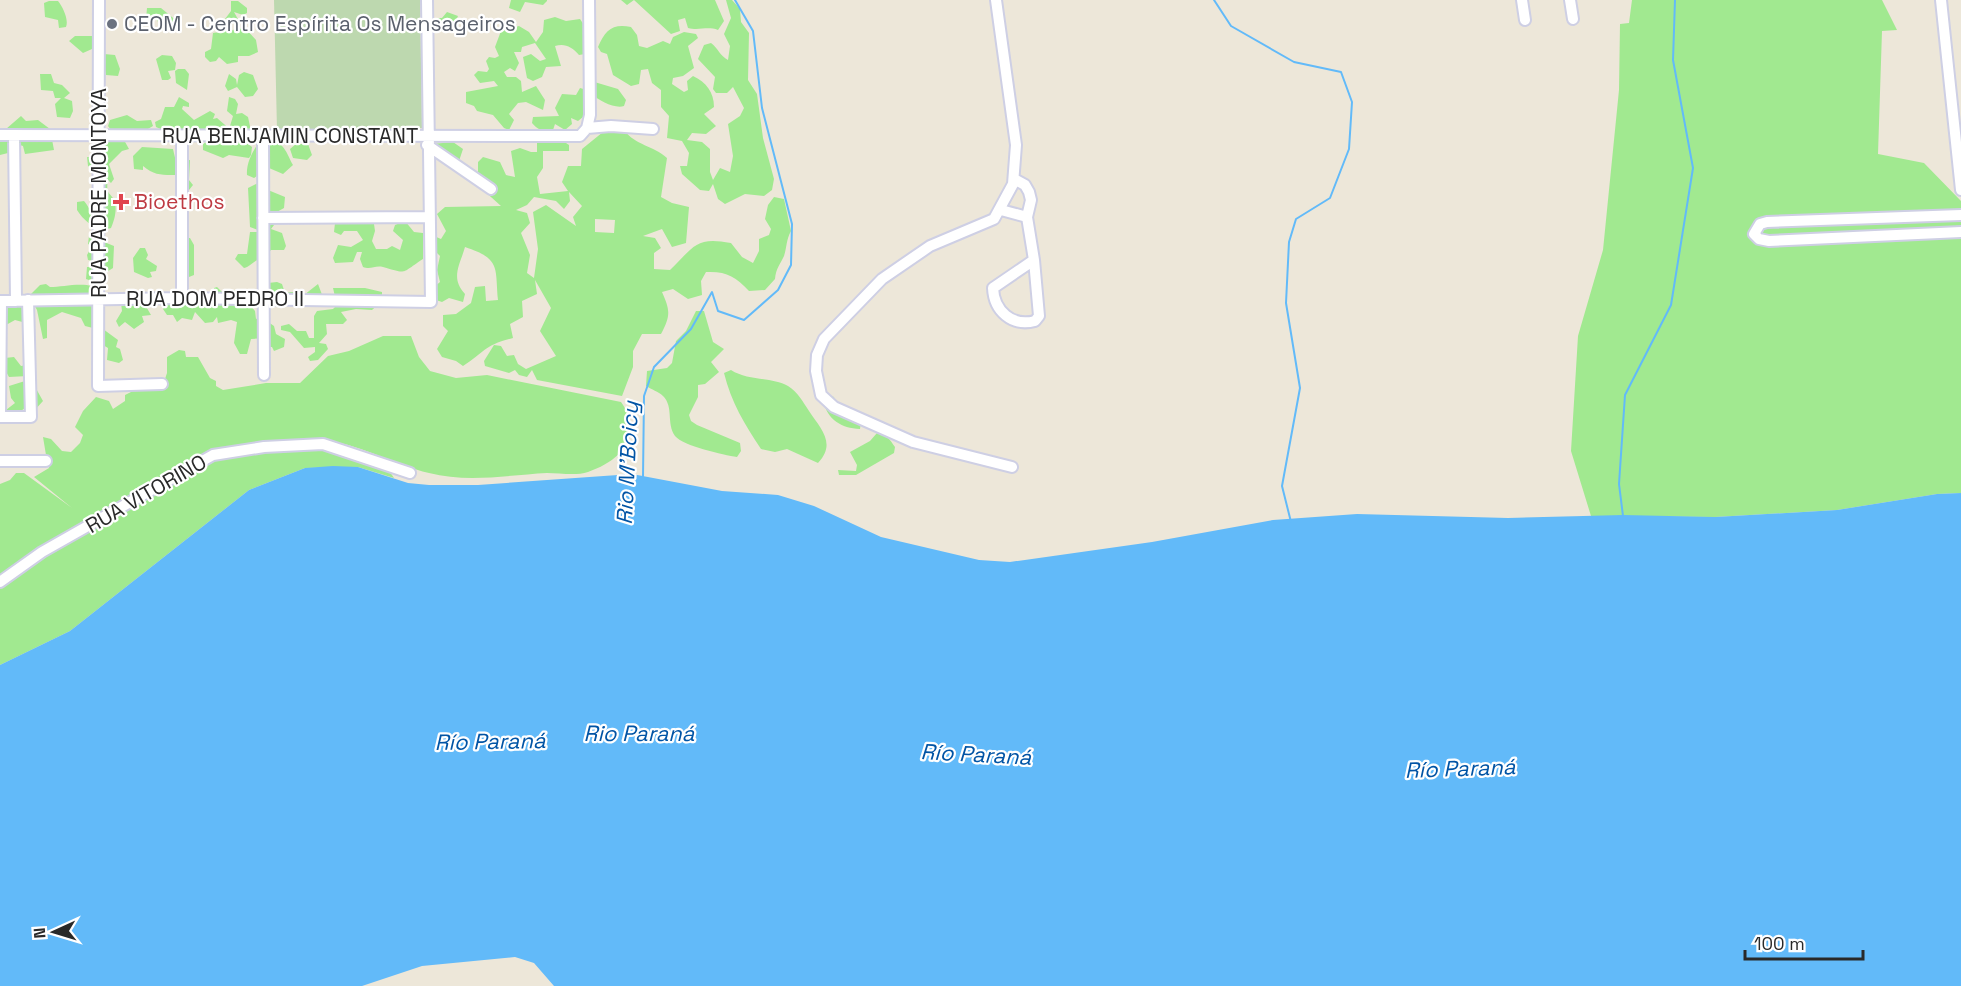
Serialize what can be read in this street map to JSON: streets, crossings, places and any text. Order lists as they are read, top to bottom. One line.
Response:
{"streets":{"street":["RUA BENJAMIN CONSTANT","RUA PADRE MONTOYA","RUA DOM PEDRO II","RUA VITORINO"]},"crossings":[["RUA BENJAMIN CONSTANT","RUA PADRE MONTOYA"],["RUA PADRE MONTOYA","RUA DOM PEDRO II"]],"water":["Rio M'Boicy","Rio Paraná","Río Paraná"],"places":{"other":["CEOM - Centro Espírita Os Mensageiros"],"health":["Bioethos"]},"scale_bar":"100 m","north":"left"}
